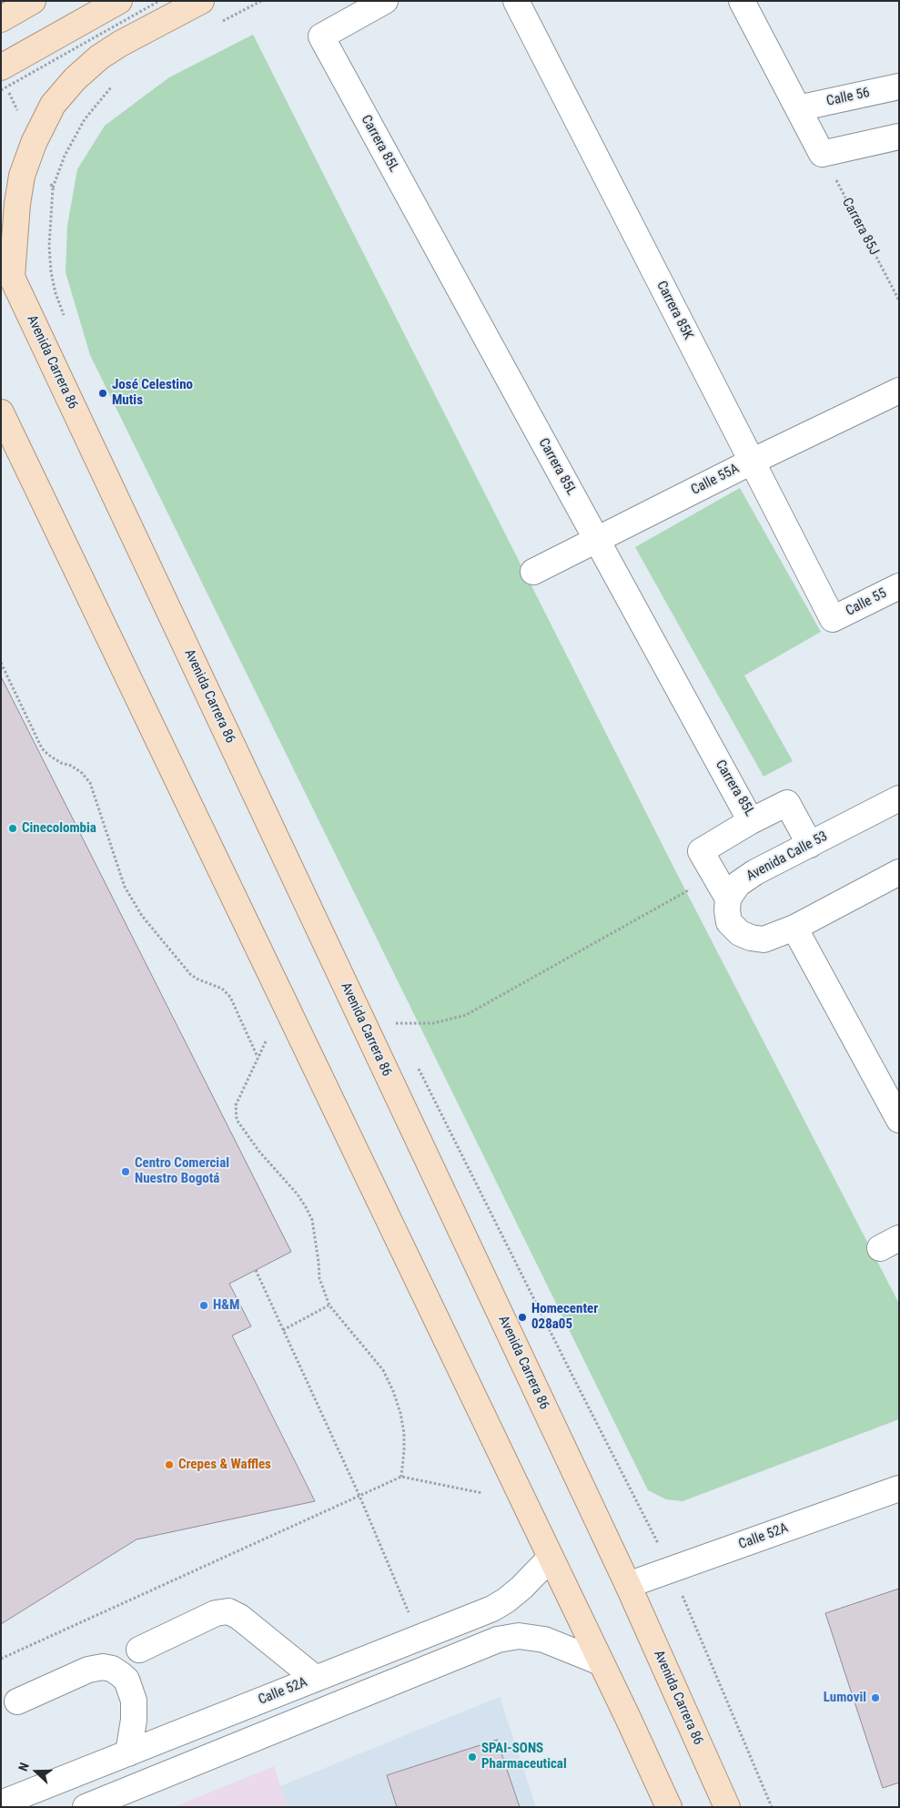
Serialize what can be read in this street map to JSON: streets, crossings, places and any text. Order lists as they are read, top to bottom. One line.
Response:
{"streets":{"main road":["Avenida Carrera 86"],"street":["Calle 56","Carrera 85L","Carrera 85K","Calle 55A","Calle 55","Avenida Calle 53","Calle 52A"],"path":["Carrera 85J"]},"crossings":[["Carrera 85L","Calle 55A"],["Carrera 85L","Avenida Calle 53"],["Carrera 85K","Calle 55A"],["Carrera 85K","Calle 55"],["Avenida Carrera 86","Calle 52A"]],"places":["José Celestino Mutis","Cinecolombia","Centro Comercial Nuestro Bogotá","H&M","Homecenter 028a05","Crepes & Waffles","Lumovil","SPAI-SONS Pharmaceutical"],"north":"left"}
